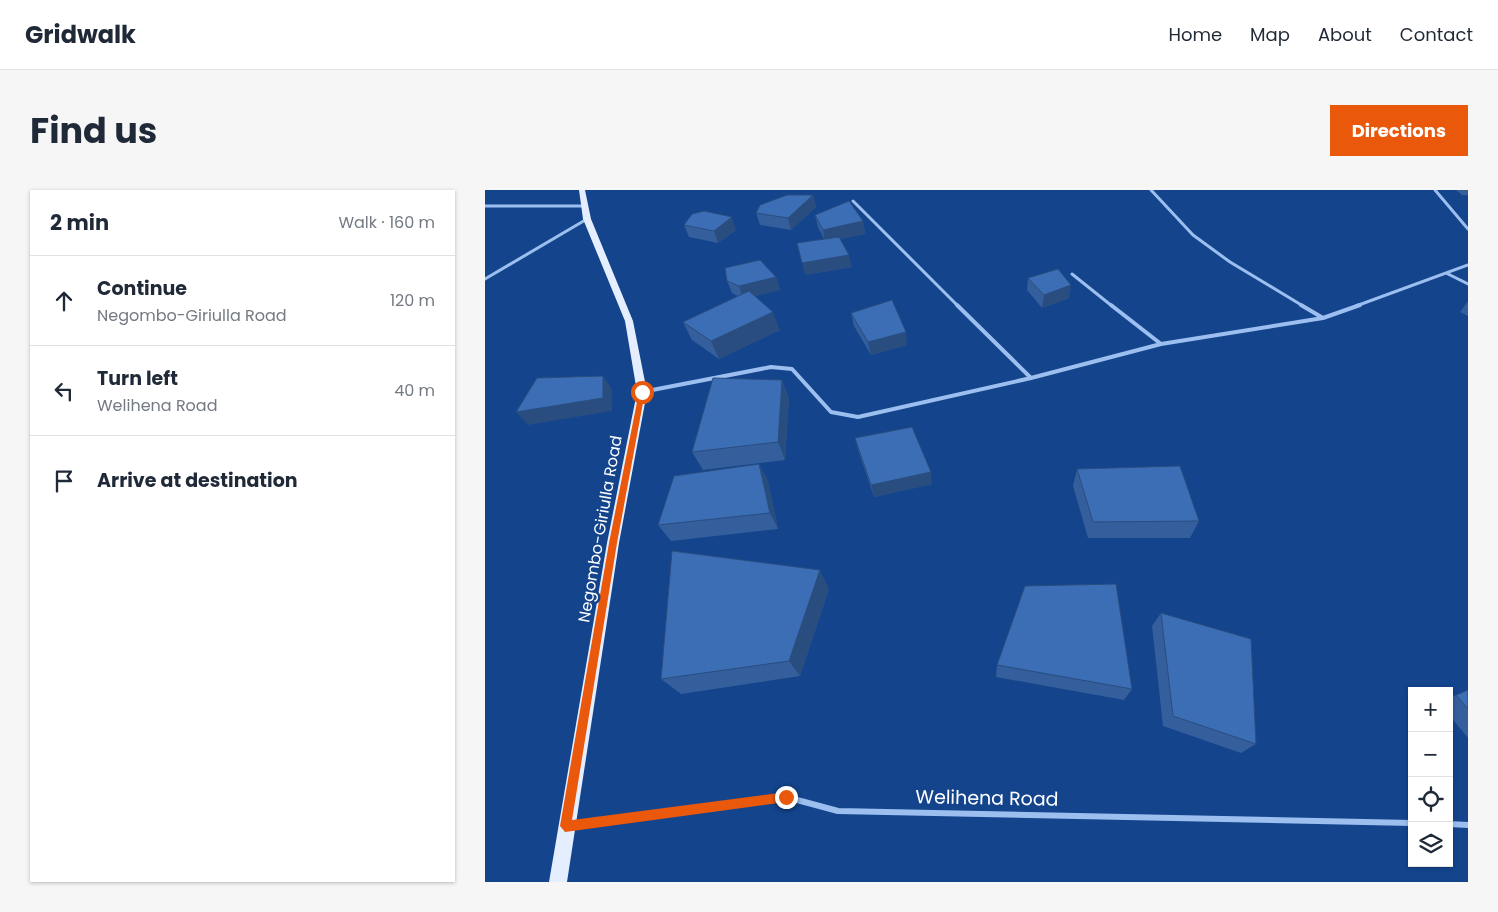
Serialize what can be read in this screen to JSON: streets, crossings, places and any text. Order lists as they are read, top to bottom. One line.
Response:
{"streets":{"main road":["Negombo-Giriulla Road"],"street":["Welihena Road"]},"crossings":[["Negombo-Giriulla Road","Welihena Road"]],"page":{"header":"Gridwalk","nav":["Home","Map","About","Contact"],"title":"Find us","buttons":"Directions","heading":["2 min","Walk · 160 m"],"list":[["Continue","Negombo-Giriulla Road","120 m"],["Turn left","Welihena Road","40 m"],"Arrive at destination"],"map_buttons":["+","−"]}}
